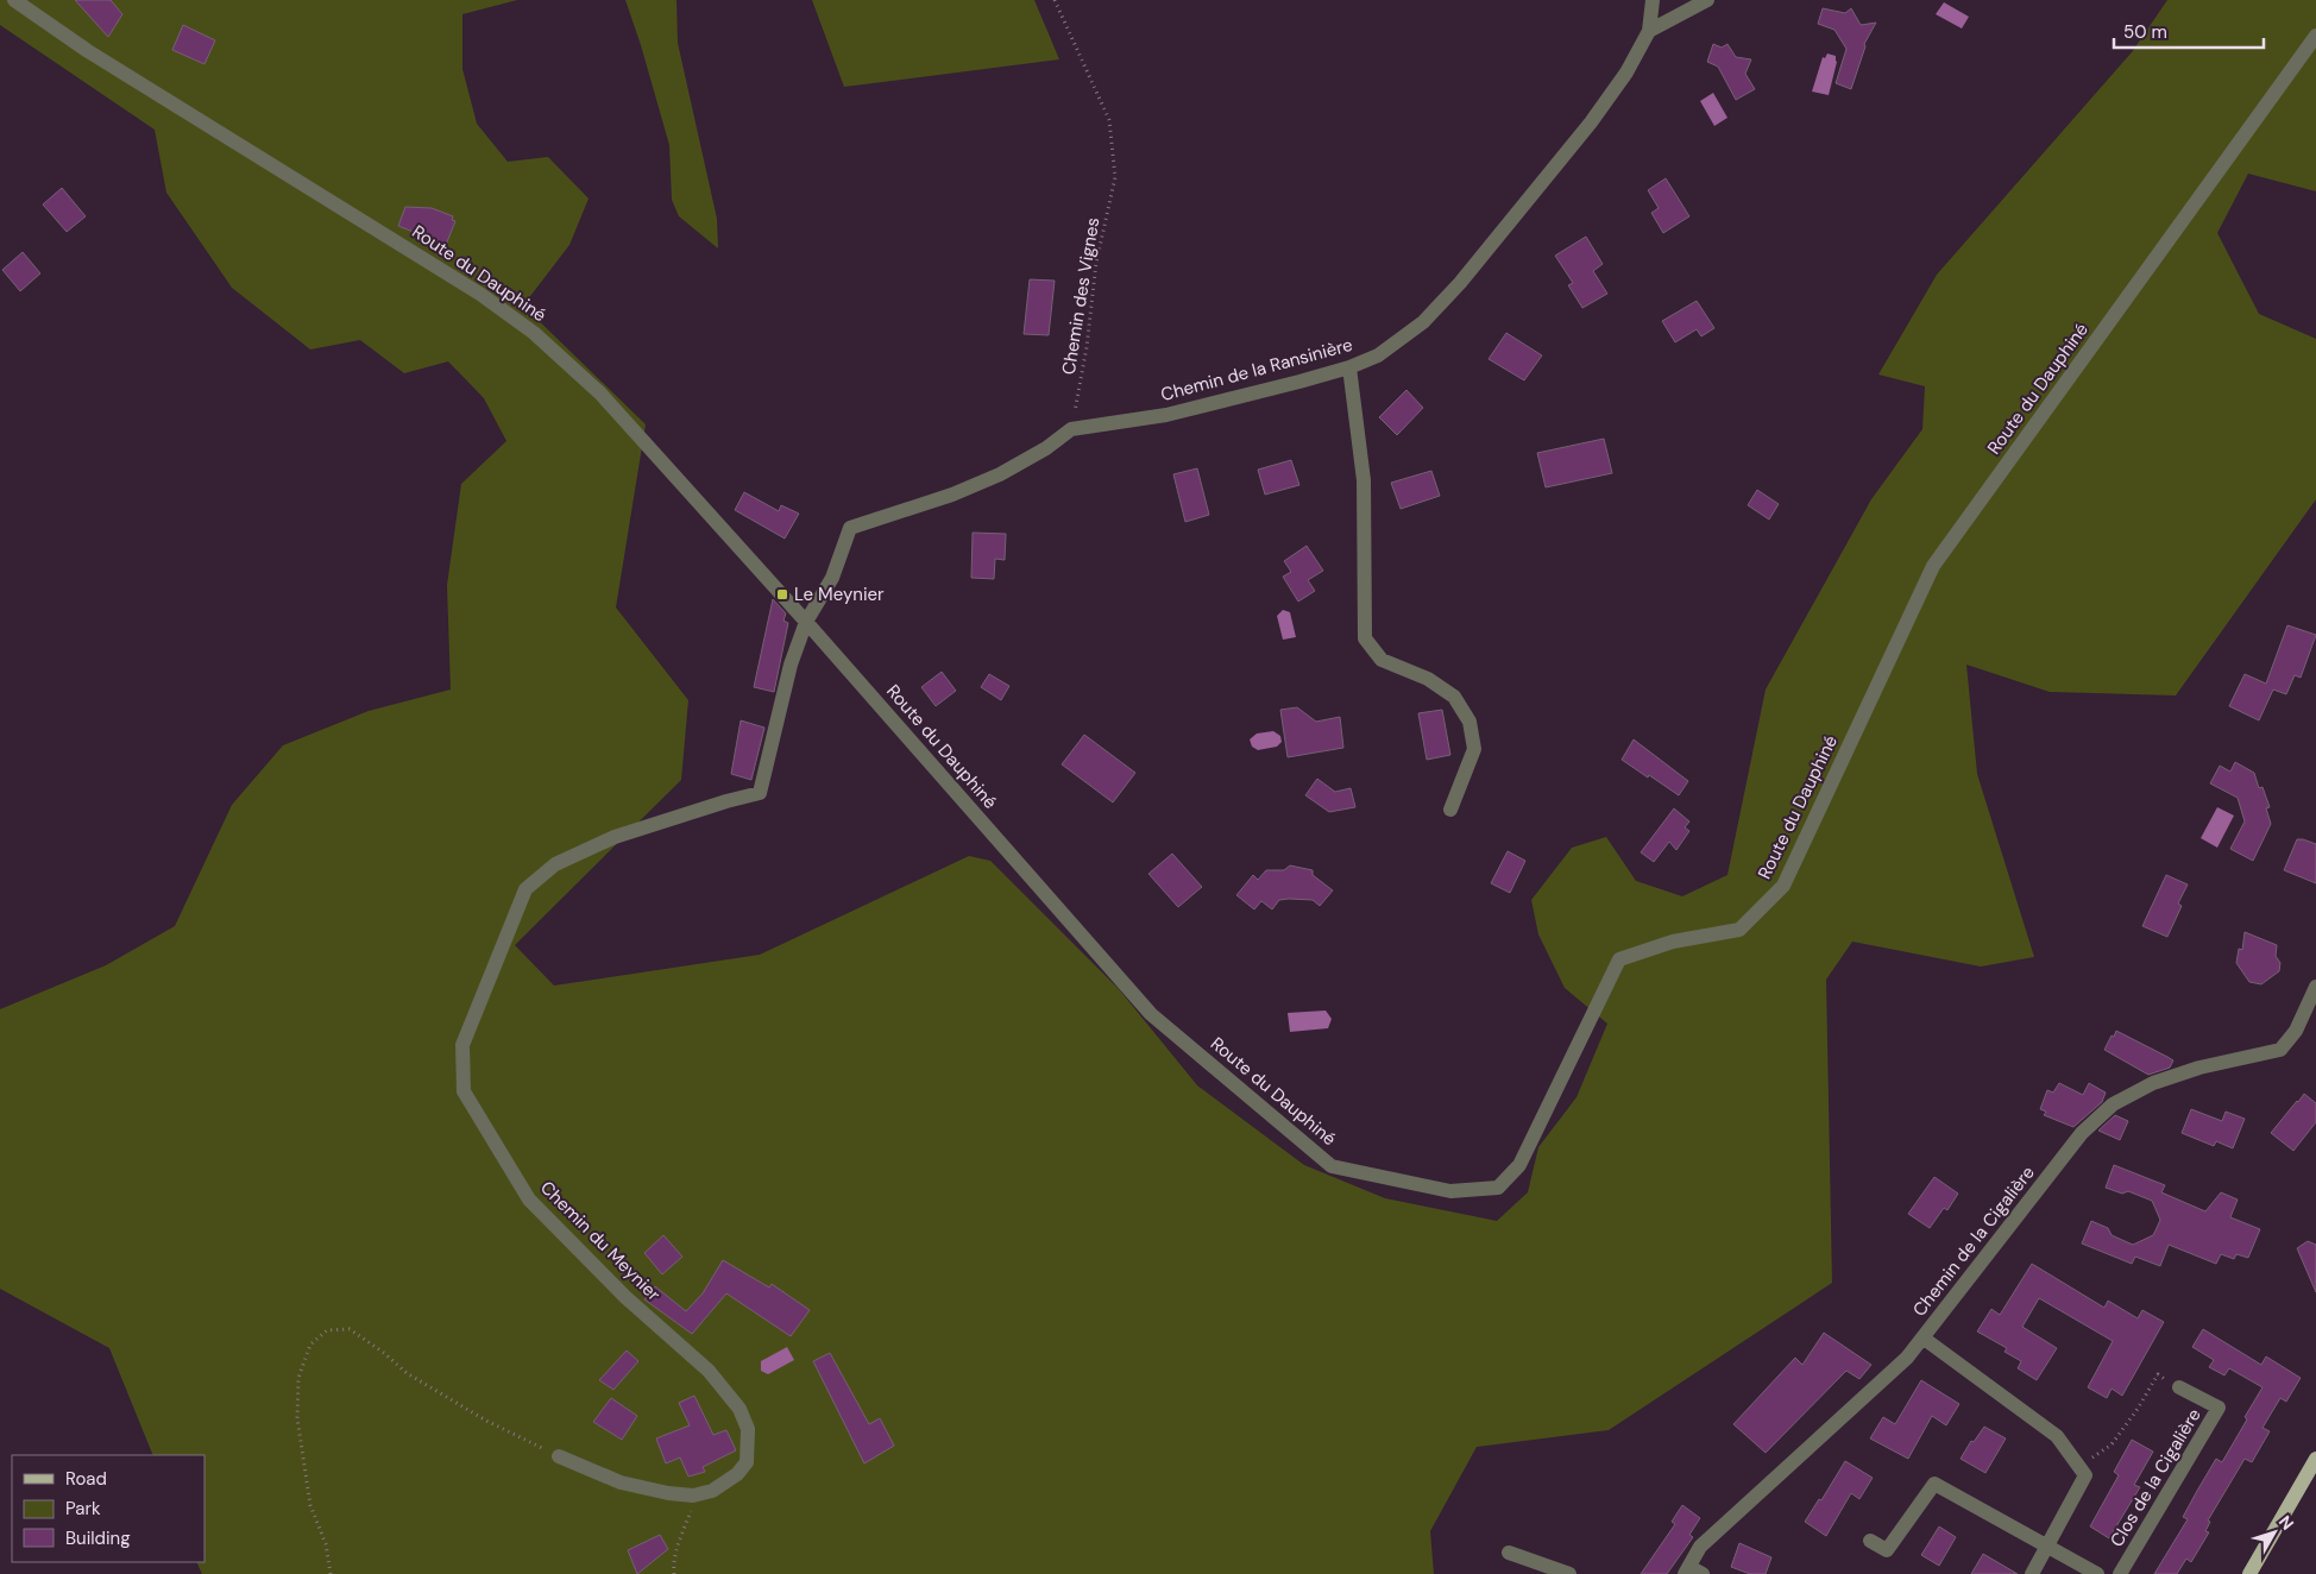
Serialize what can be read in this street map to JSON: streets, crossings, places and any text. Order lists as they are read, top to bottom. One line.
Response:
{"streets":{"street":["Route du Dauphiné","Chemin de la Ransinière","Chemin du Meynier","Chemin de la Cigalière","Clos de la Cigalière"],"path":["Chemin des Vignes"]},"crossings":[["Route du Dauphiné","Chemin de la Ransinière"],["Route du Dauphiné","Chemin du Meynier"],["Chemin des Vignes","Chemin de la Ransinière"],["Chemin de la Ransinière","Chemin du Meynier"]],"places":{"transit":["Le Meynier"]},"legend":["Road","Park","Building"],"scale_bar":"50 m","north":"top right"}
